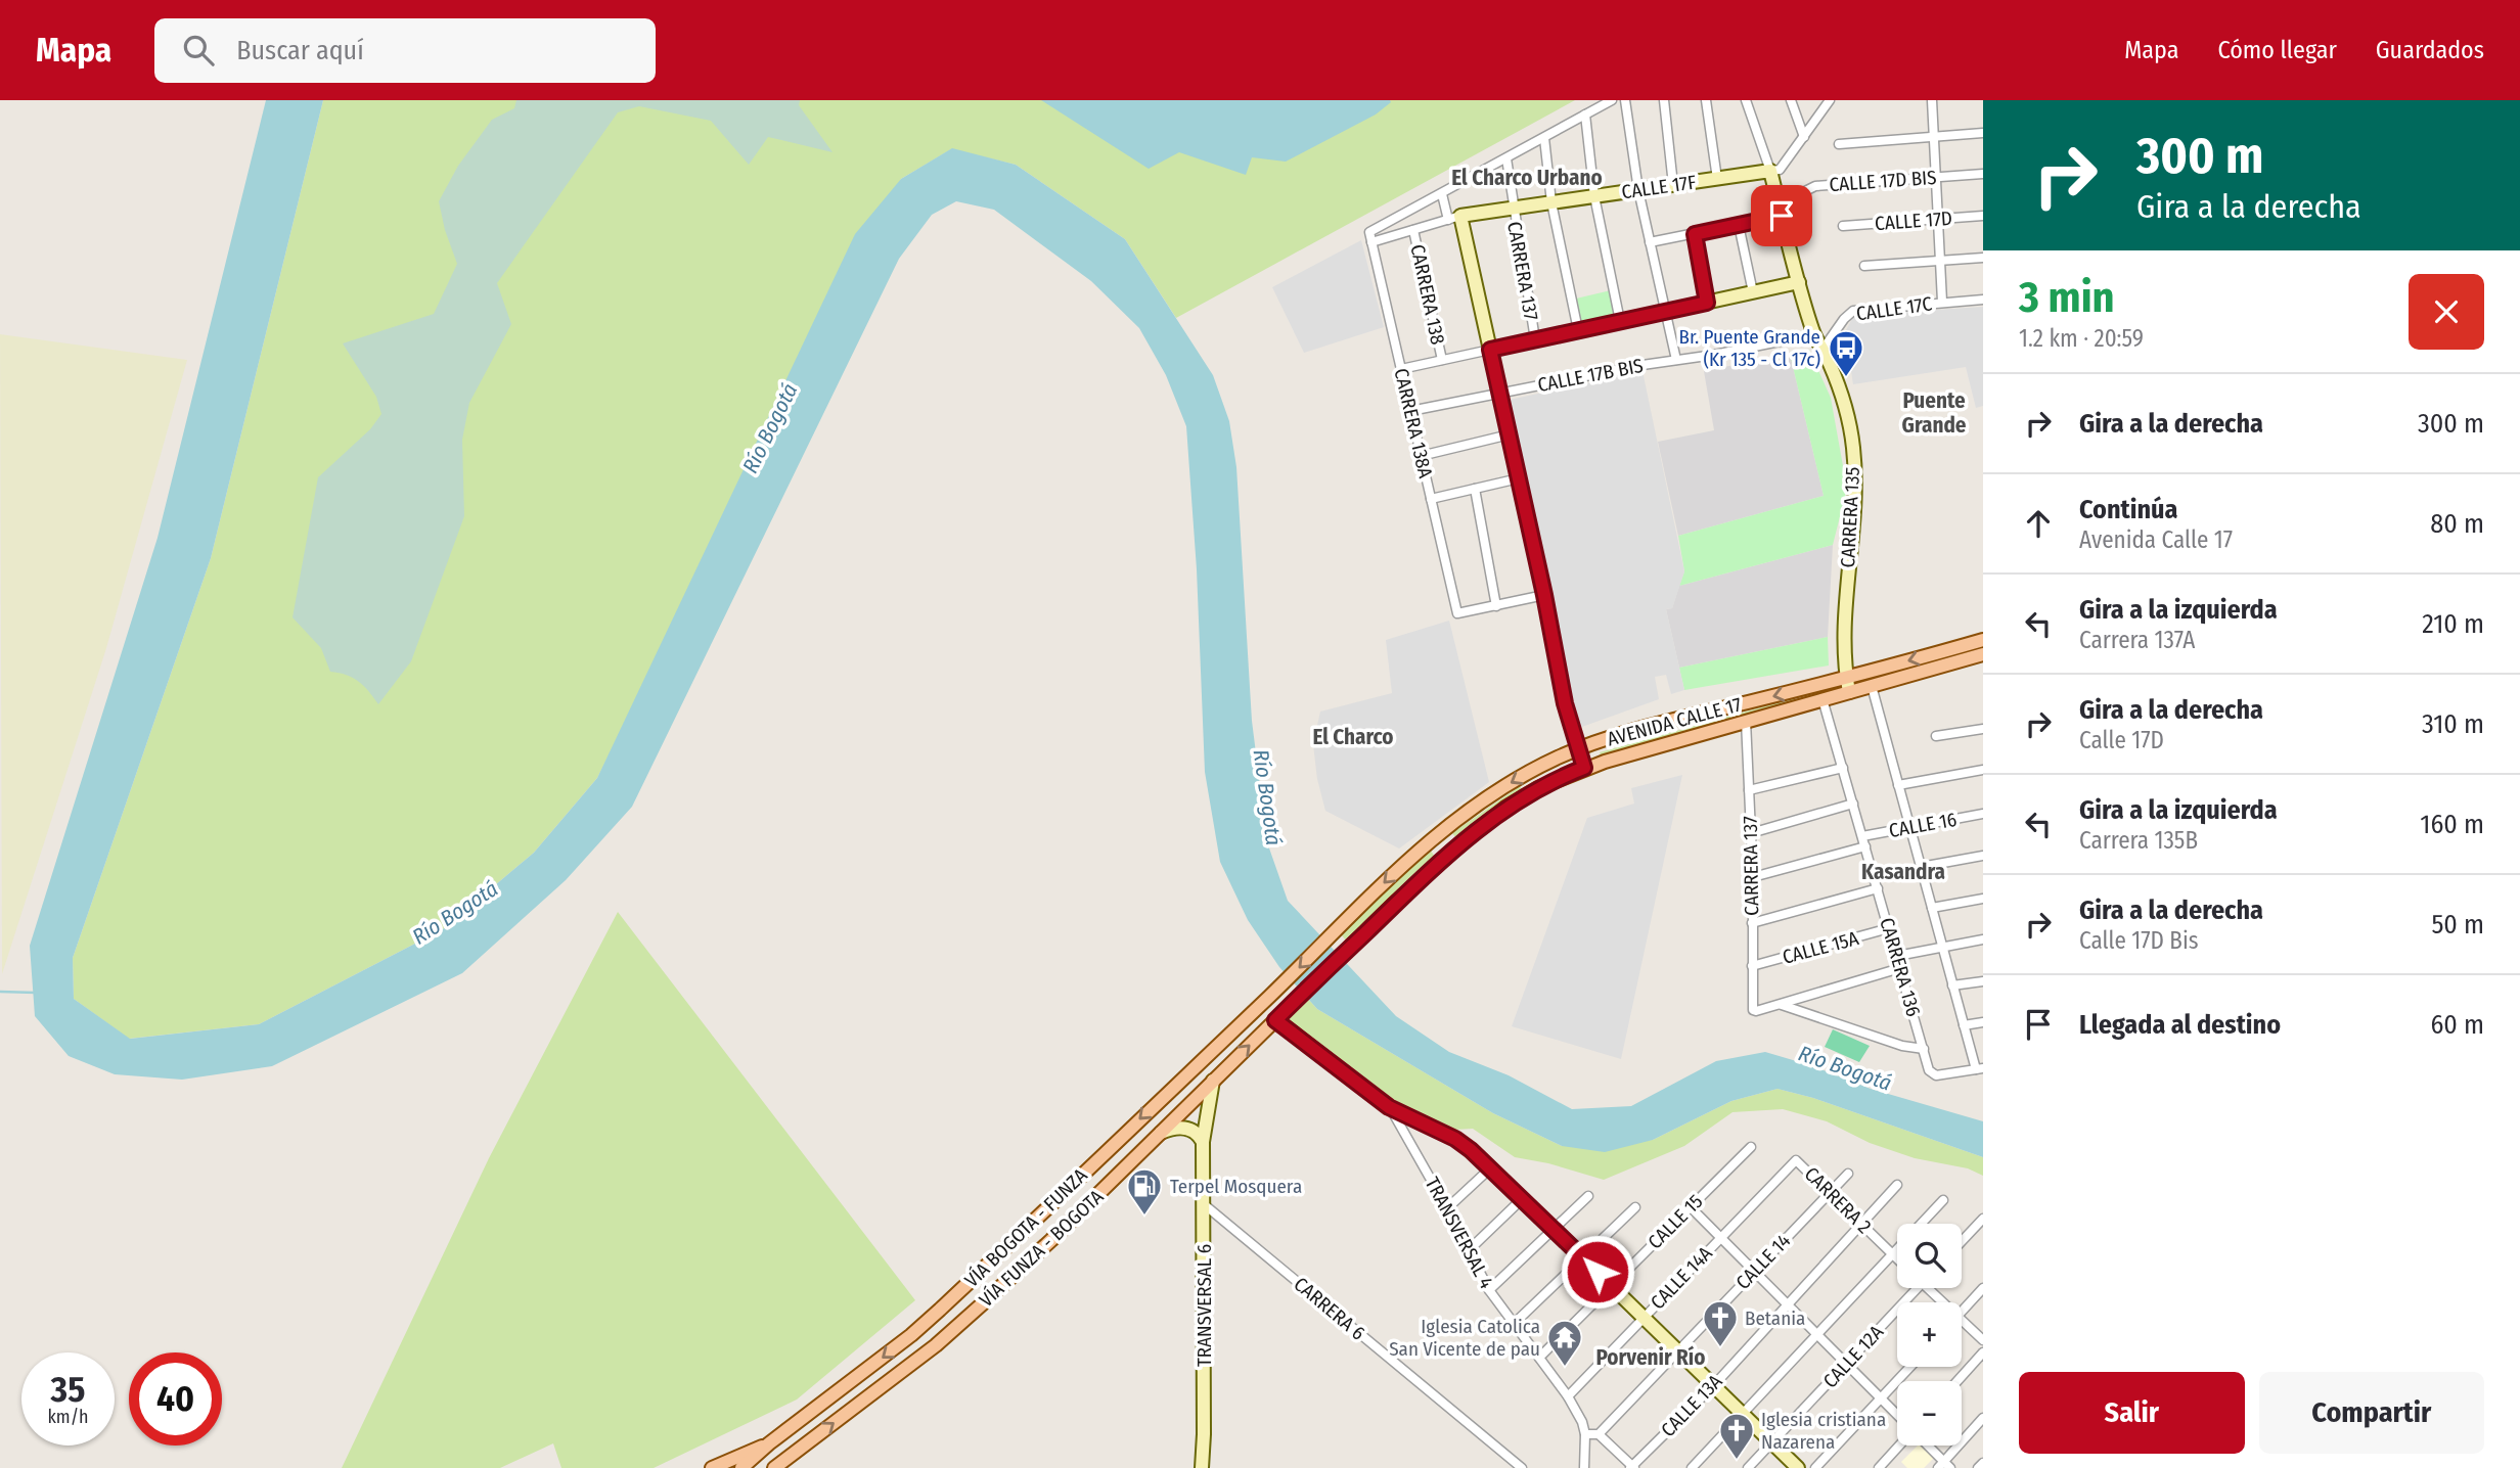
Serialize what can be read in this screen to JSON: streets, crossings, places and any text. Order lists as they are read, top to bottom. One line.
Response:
{"streets":{"main road":["AVENIDA CALLE 17","VÍA BOGOTA - FUNZA","VÍA FUNZA - BOGOTA"],"street":["CALLE 17D BIS","CALLE 17F","CALLE 17D","CARRERA 137","CARRERA 138","CALLE 17C","CALLE 17B BIS","CARRERA 138A","CARRERA 135","CALLE 16","CALLE 15A","CARRERA 136","CARRERA 2","CALLE 15","TRANSVERSAL 4","CALLE 14","CALLE 14A","TRANSVERSAL 6","CARRERA 6","CALLE 12A","CALLE 13A"]},"crossings":[["CALLE 17D BIS","CARRERA 135"],["CALLE 17F","CARRERA 137"],["CALLE 17F","CARRERA 138"],["CALLE 17F","CARRERA 138A"],["CALLE 17F","CARRERA 135"],["CARRERA 137","AVENIDA CALLE 17"],["CARRERA 137","CALLE 16"],["CARRERA 137","CALLE 15A"],["CALLE 17C","CARRERA 135"],["CALLE 17B BIS","CARRERA 138A"],["CALLE 17B BIS","CARRERA 135"],["CARRERA 135","AVENIDA CALLE 17"],["AVENIDA CALLE 17","CARRERA 136"],["AVENIDA CALLE 17","VÍA BOGOTA - FUNZA"],["AVENIDA CALLE 17","VÍA FUNZA - BOGOTA"],["CALLE 16","CARRERA 136"],["CALLE 15A","CARRERA 136"],["CARRERA 2","CALLE 14"],["CARRERA 2","CALLE 14A"],["CARRERA 2","CALLE 13A"],["CALLE 15","TRANSVERSAL 4"],["TRANSVERSAL 4","CALLE 14A"],["VÍA FUNZA - BOGOTA","TRANSVERSAL 6"],["TRANSVERSAL 6","CARRERA 6"]],"one_way":["VÍA BOGOTA - FUNZA","VÍA FUNZA - BOGOTA"],"districts":["El Charco Urbano","Puente Grande","El Charco","Kasandra","Porvenir Río"],"water":["Río Bogotá"],"places":{"bus stop":["Br. Puente Grande (Kr 135 - Cl 17c)"],"fuel station":["Terpel Mosquera"],"church":["Betania","Iglesia cristiana Nazarena"],"temple":["Iglesia Catolica San Vicente de pau"]},"page":{"header":"Mapa","search":"Buscar aquí","nav":["Mapa","Cómo llegar","Guardados"],"turn":["300 m","Gira a la derecha"],"heading":["3 min","1.2 km · 20:59"],"list":[{"name":"Gira a la derecha","value":"300 m"},{"name":"Continúa","note":"Avenida Calle 17","value":"80 m"},{"name":"Gira a la izquierda","note":"Carrera 137A","value":"210 m"},{"name":"Gira a la derecha","note":"Calle 17D","value":"310 m"},{"name":"Gira a la izquierda","note":"Carrera 135B","value":"160 m"},{"name":"Gira a la derecha","note":"Calle 17D Bis","value":"50 m"},{"name":"Llegada al destino","value":"60 m"}],"map_buttons":["+","−"],"speed":"35 km/h","limit":"40","buttons":["Salir","Compartir"]}}
